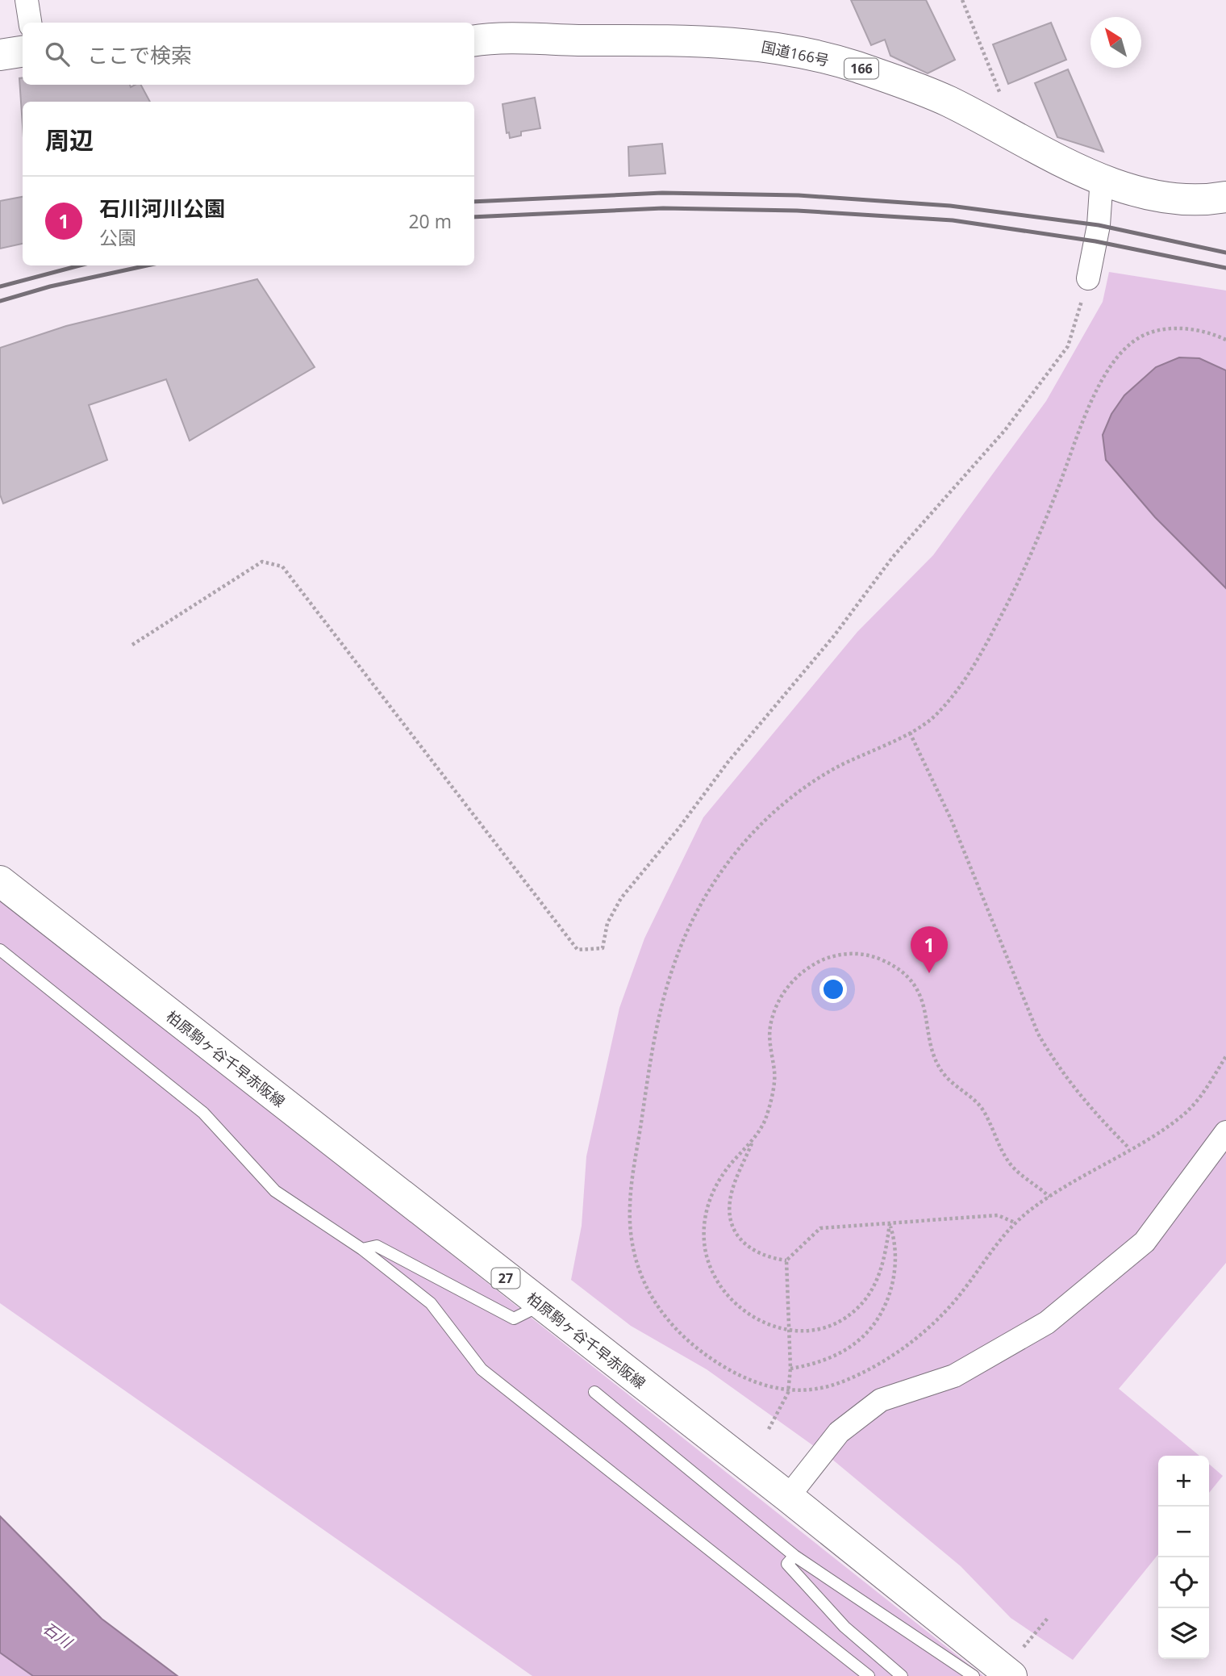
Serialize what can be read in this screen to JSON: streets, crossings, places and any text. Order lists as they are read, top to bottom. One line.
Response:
{"streets":{"main road":["国道166号","166","柏原駒ヶ谷千早赤阪線","27"]},"water":["石川"],"north":"top left","page":{"search":"ここで検索","heading":"周辺","list":[{"mark":"1","name":"石川河川公園","note":"公園","value":"20 m"}],"pins":"1","map_buttons":["+","−"]}}
